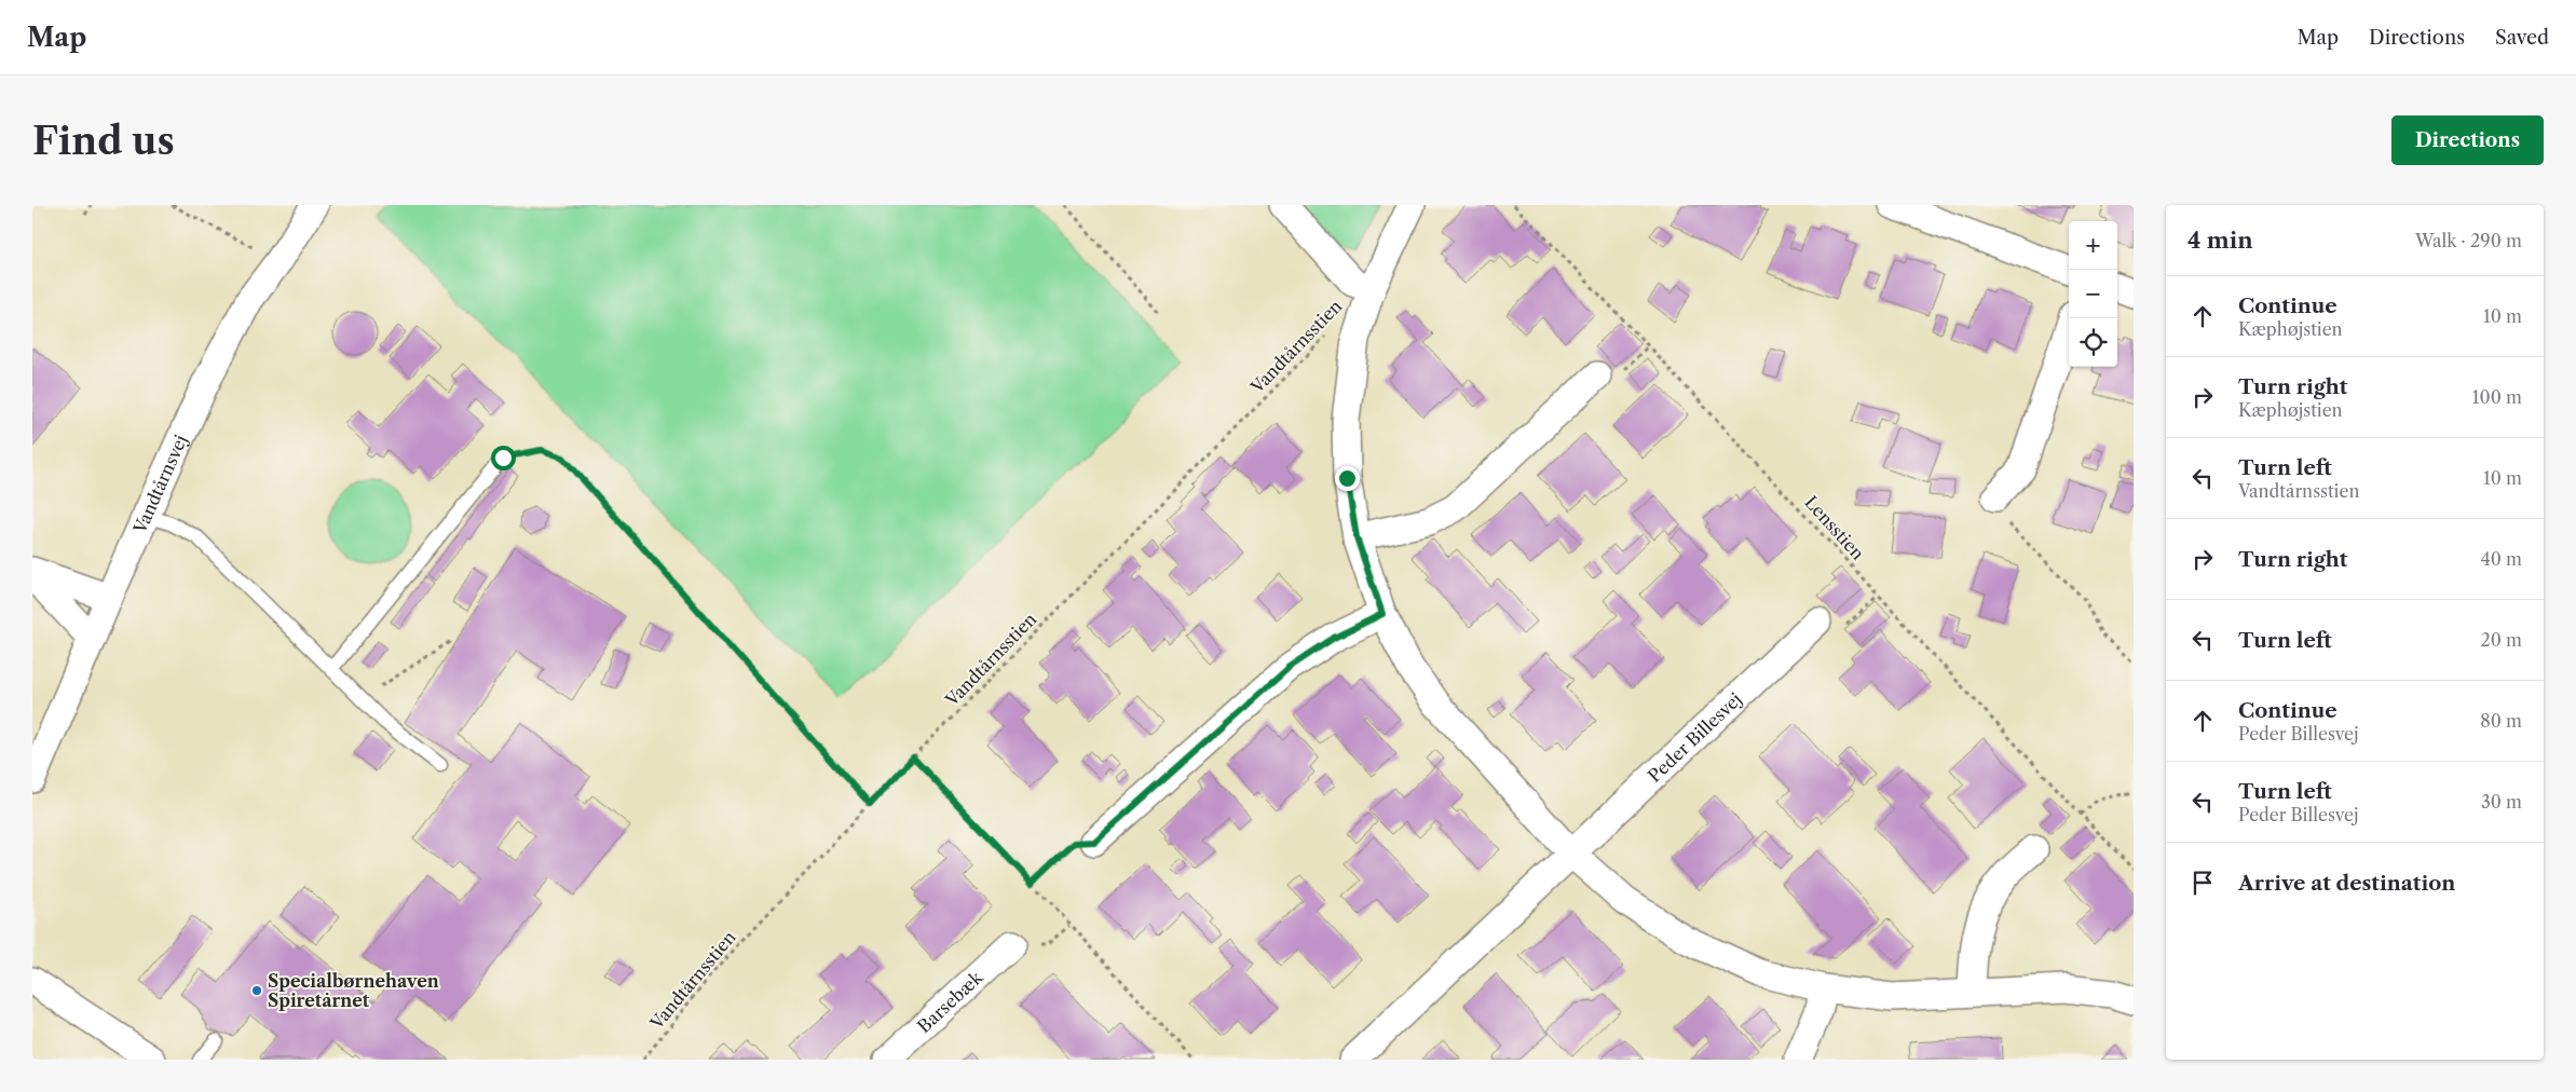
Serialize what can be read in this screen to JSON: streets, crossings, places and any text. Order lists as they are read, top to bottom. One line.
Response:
{"streets":{"street":["Vandtårnsvej","Peder Billesvej","Barsebæk"],"path":["Vandtårnsstien","Lensstien"]},"places":["Specialbørnehaven Spiretårnet"],"page":{"header":"Map","nav":["Map","Directions","Saved"],"buttons":"Directions","title":"Find us","heading":["4 min","Walk · 290 m"],"map_buttons":["+","−"],"list":[["Continue","Kæphøjstien","10 m"],["Turn right","Kæphøjstien","100 m"],["Turn left","Vandtårnsstien","10 m"],["Turn right","40 m"],["Turn left","20 m"],["Continue","Peder Billesvej","80 m"],["Turn left","Peder Billesvej","30 m"],"Arrive at destination"]}}
